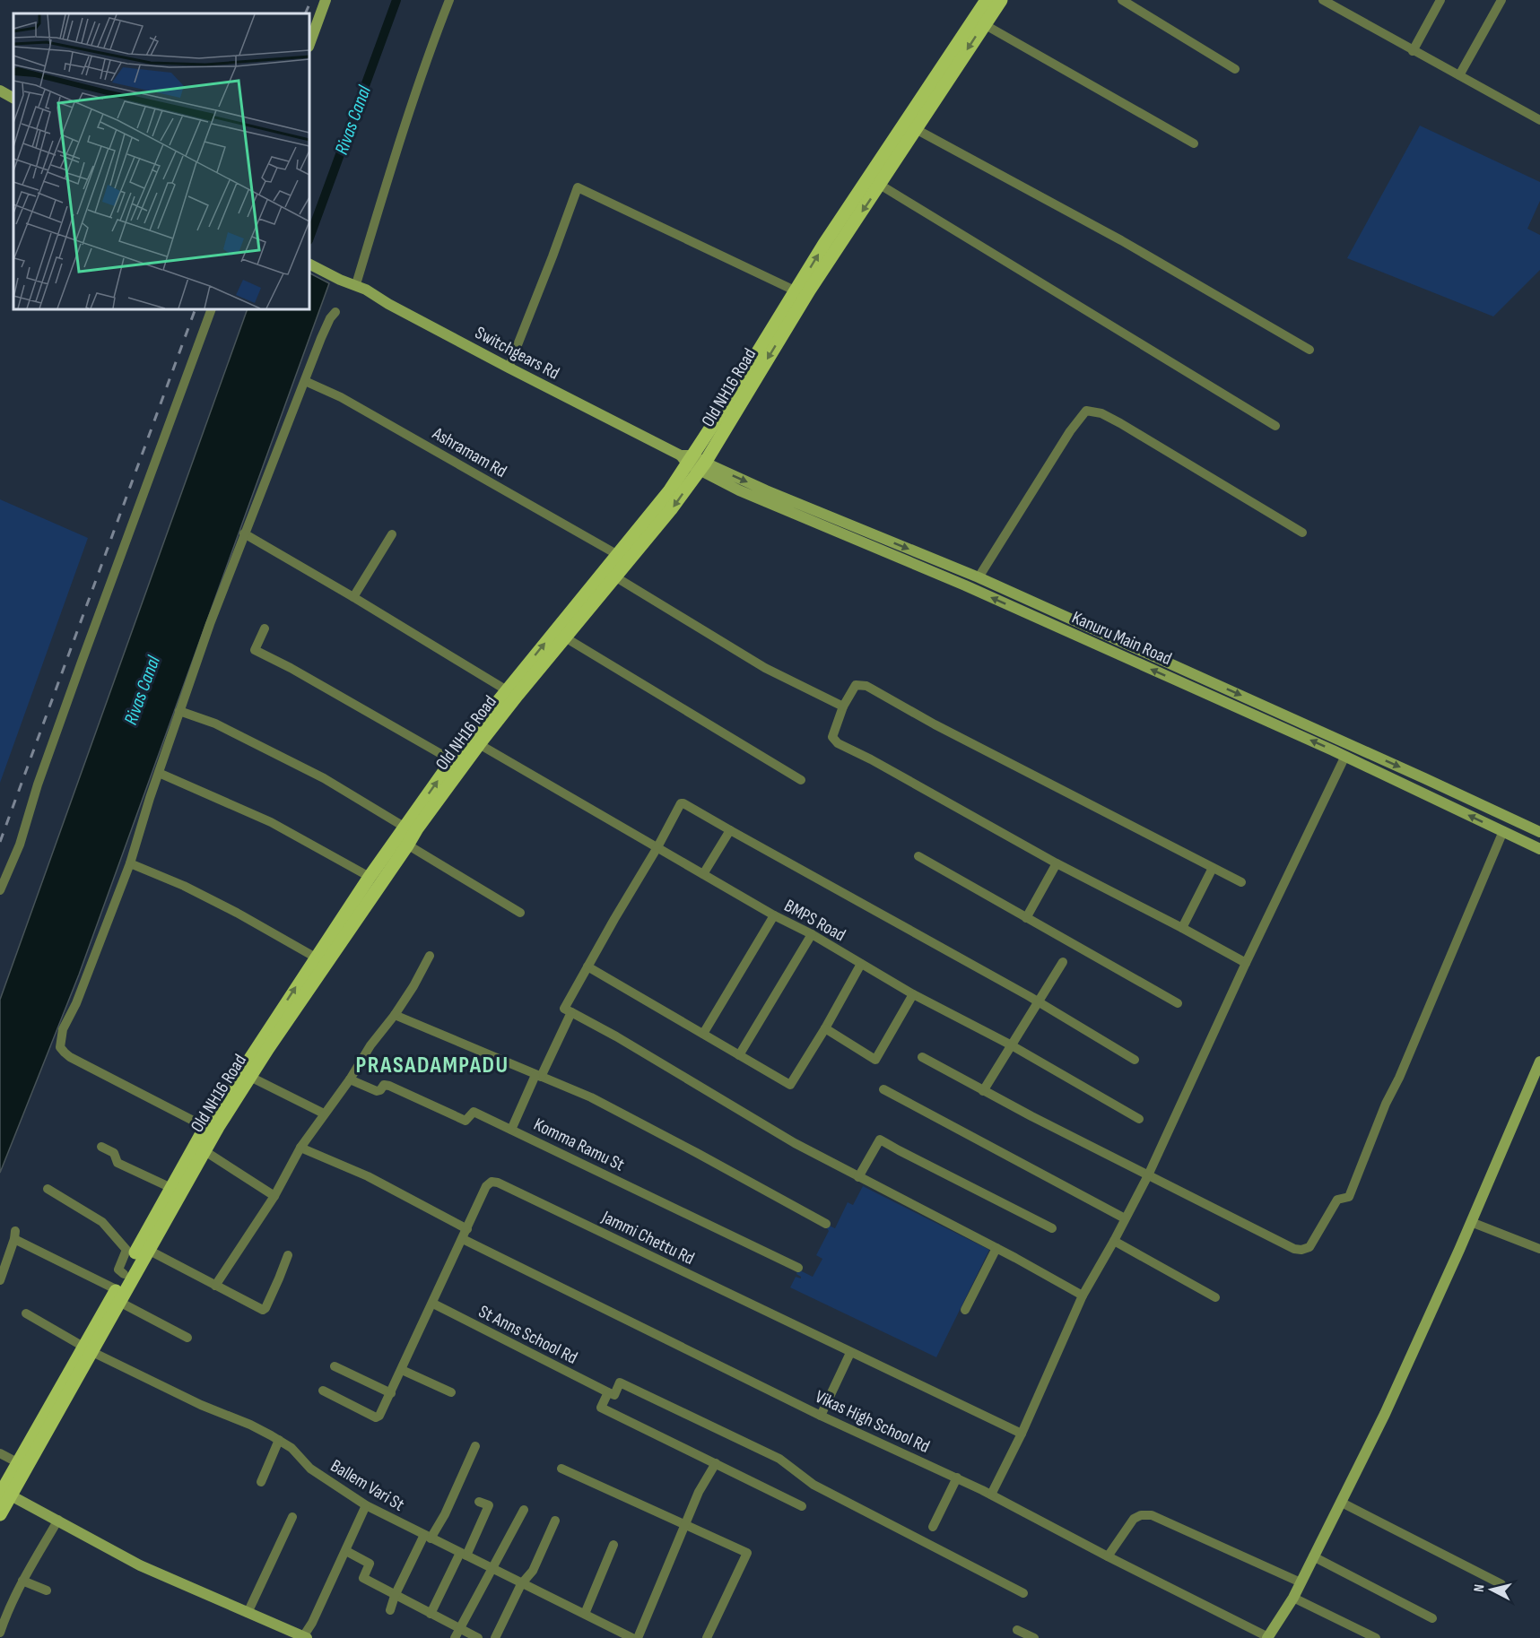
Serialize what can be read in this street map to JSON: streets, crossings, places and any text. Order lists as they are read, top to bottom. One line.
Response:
{"streets":{"main road":["Switchgears Rd","Old NH16 Road","Kanuru Main Road"],"street":["Ashramam Rd","BMPS Road","Komma Ramu St","Jammi Chettu Rd","St Anns School Rd","Vikas High School Rd","Ballem Vari St"]},"crossings":[["Switchgears Rd","Old NH16 Road"],["Switchgears Rd","Kanuru Main Road"],["Old NH16 Road","Ashramam Rd"],["Old NH16 Road","Kanuru Main Road"],["Old NH16 Road","BMPS Road"],["Old NH16 Road","Ballem Vari St"],["Jammi Chettu Rd","St Anns School Rd"],["Jammi Chettu Rd","Vikas High School Rd"]],"districts":["PRASADAMPADU"],"water":["Rivas Canal"],"north":"left"}
